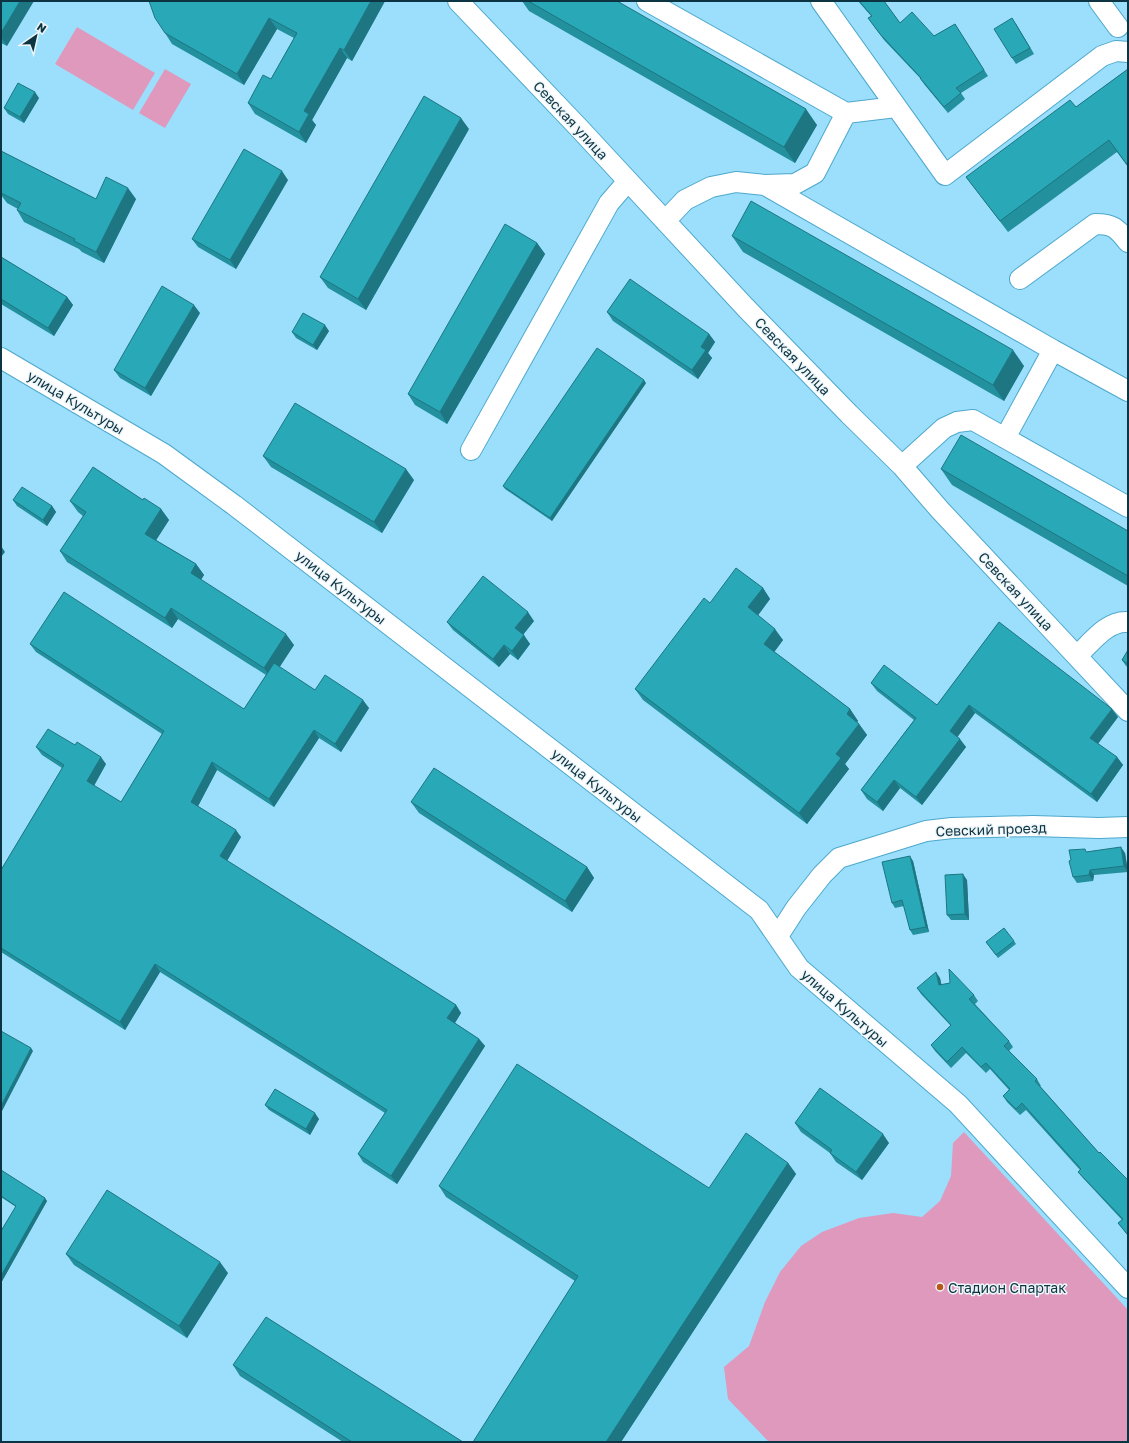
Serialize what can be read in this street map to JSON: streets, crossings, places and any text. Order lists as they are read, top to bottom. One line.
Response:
{"streets":{"street":["Севская улица","улица Культуры","Севский проезд"]},"crossings":[["улица Культуры","Севский проезд"]],"places":["Стадион Спартак"],"north":"top right"}
